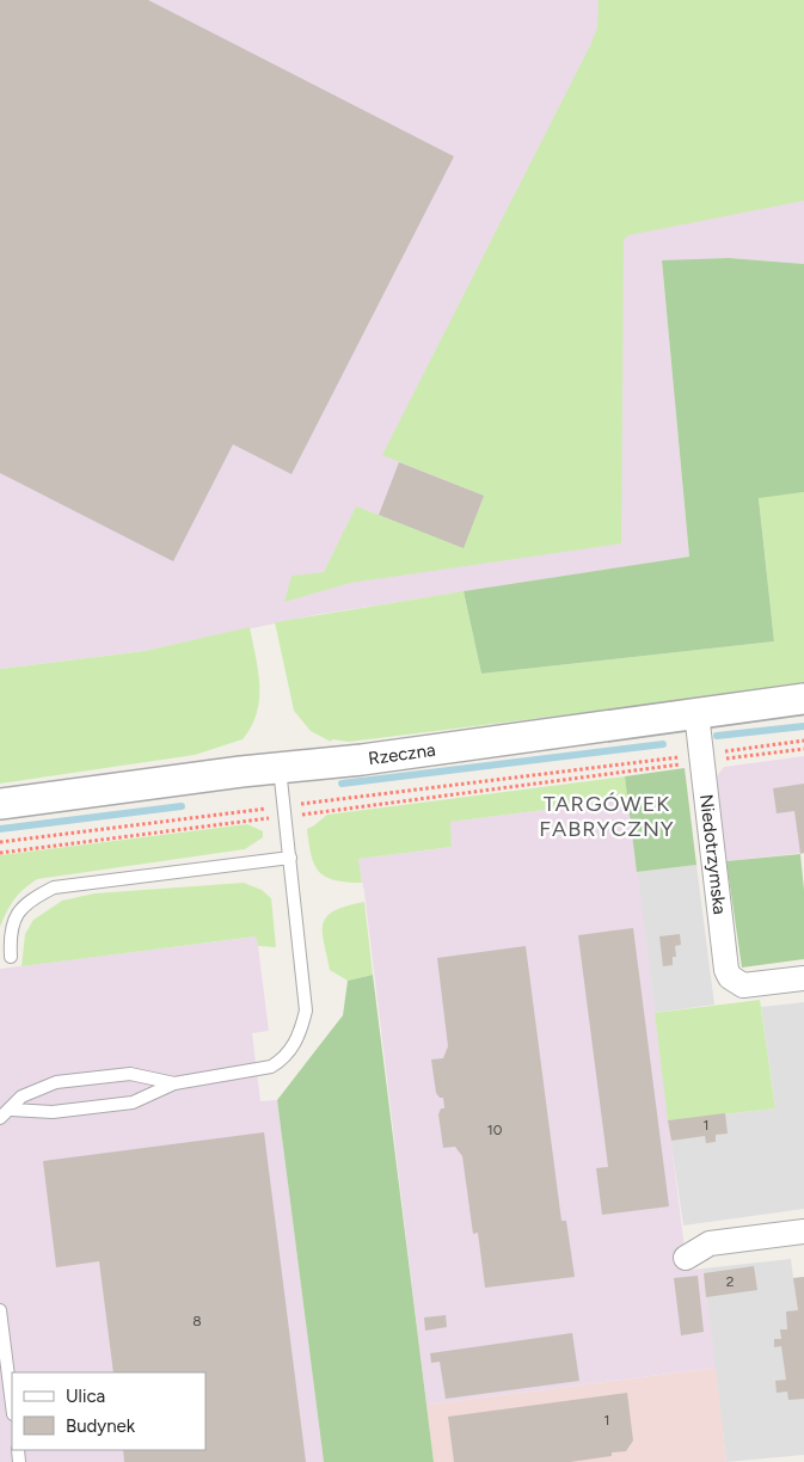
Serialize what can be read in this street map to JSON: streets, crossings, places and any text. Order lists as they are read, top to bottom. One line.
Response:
{"streets":{"street":["Rzeczna","Niedotrzymska"]},"crossings":[["Rzeczna","Niedotrzymska"]],"districts":["TARGÓWEK FABRYCZNY"],"house_numbers":["1","10","2","8","1"],"legend":["Ulica","Budynek"]}
